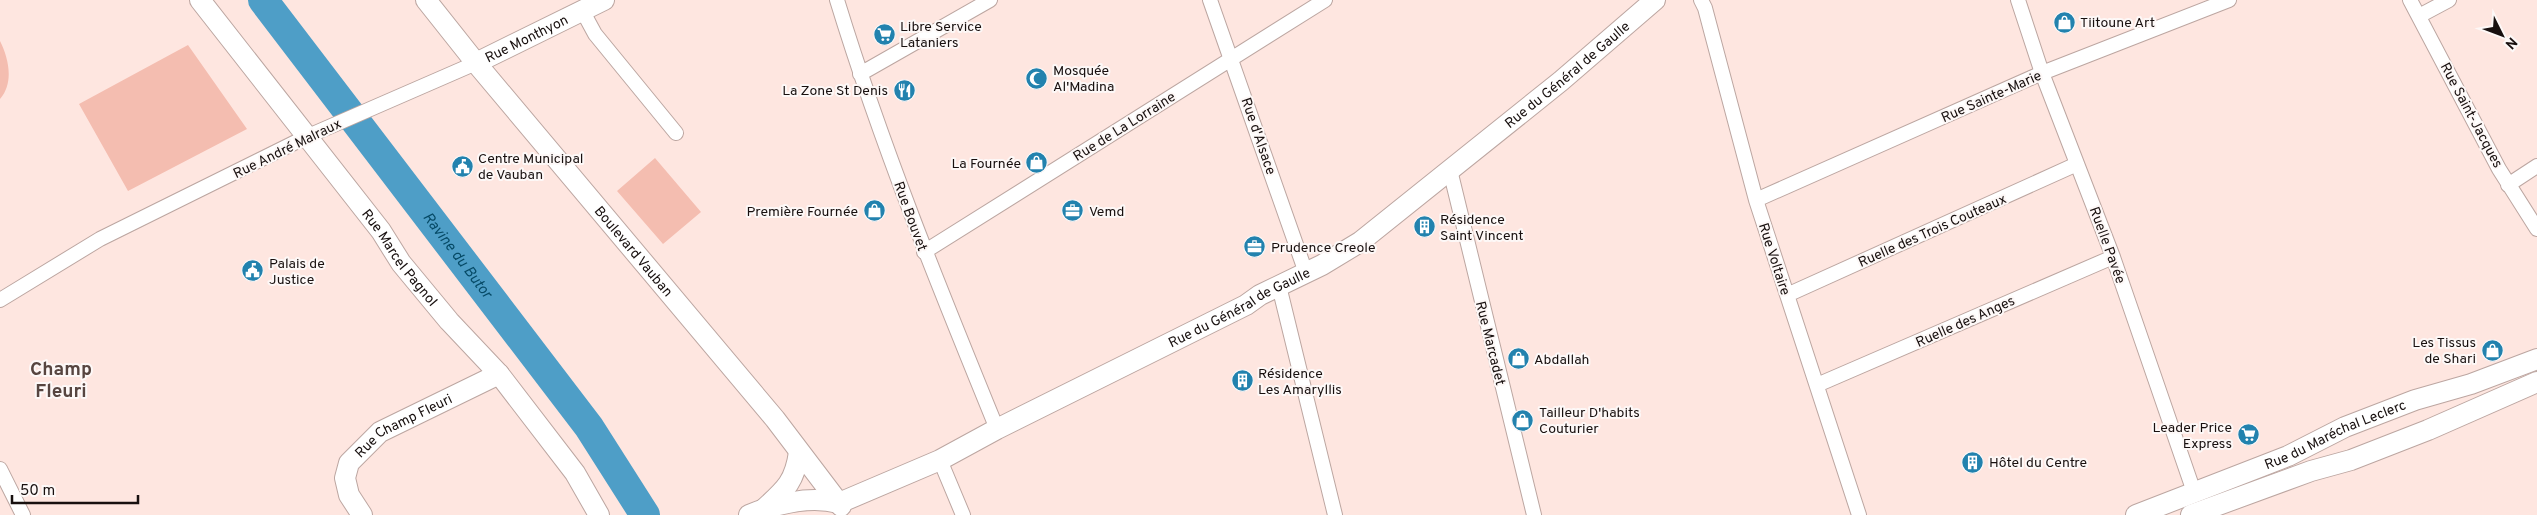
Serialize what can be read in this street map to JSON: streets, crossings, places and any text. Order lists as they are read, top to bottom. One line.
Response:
{"streets":{"main road":["Rue Monthyon","Rue du Général de Gaulle","Boulevard Vauban","Rue Marcel Pagnol","Rue Champ Fleuri","Rue du Maréchal Leclerc"],"street":["Rue Sainte-Marie","Rue Saint-Jacques","Rue de La Lorraine","Rue d'Alsace","Rue André Malraux","Rue Bouvet","Ruelle des Trois Couteaux","Ruelle Pavée","Rue Voltaire","Ruelle des Anges","Rue Marcadet"]},"crossings":[["Rue Monthyon","Rue André Malraux"],["Rue Monthyon","Boulevard Vauban"],["Rue du Général de Gaulle","Rue d'Alsace"],["Rue du Général de Gaulle","Rue Bouvet"],["Rue du Général de Gaulle","Boulevard Vauban"],["Rue du Général de Gaulle","Rue Marcadet"],["Rue Sainte-Marie","Ruelle Pavée"],["Rue Sainte-Marie","Rue Voltaire"],["Rue de La Lorraine","Rue d'Alsace"],["Rue de La Lorraine","Rue Bouvet"],["Rue André Malraux","Boulevard Vauban"],["Rue André Malraux","Rue Marcel Pagnol"],["Ruelle des Trois Couteaux","Ruelle Pavée"],["Ruelle des Trois Couteaux","Rue Voltaire"],["Ruelle Pavée","Ruelle des Anges"],["Ruelle Pavée","Rue du Maréchal Leclerc"],["Rue Marcel Pagnol","Rue Champ Fleuri"],["Rue Voltaire","Ruelle des Anges"]],"districts":["Champ Fleuri"],"water":["Ravine du Butor"],"places":{"shop":["Tiitoune Art","La Fournée","Première Fournée","Les Tissus de Shari","Abdallah","Tailleur D'habits Couturier"],"supermarket":["Libre Service Lataniers","Leader Price Express"],"mosque":["Mosquée Al'Madina"],"restaurant":["La Zone St Denis"],"public building":["Centre Municipal de Vauban","Palais de Justice"],"office":["Vemd","Prudence Creole"],"building":["Résidence Saint Vincent","Résidence Les Amaryllis","Hôtel du Centre"]},"scale_bar":"50 m","north":"bottom right"}
